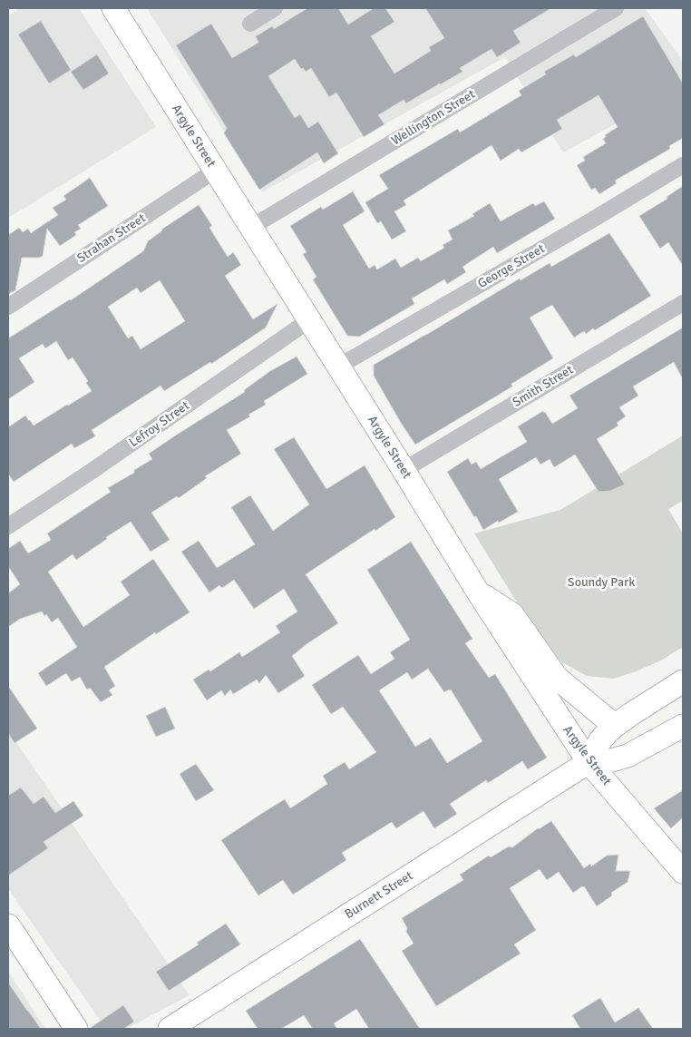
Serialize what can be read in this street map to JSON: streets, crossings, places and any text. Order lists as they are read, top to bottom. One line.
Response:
{"streets":{"main road":["Argyle Street","Burnett Street"],"street":["Wellington Street","Strahan Street","George Street","Smith Street","Lefroy Street"]},"crossings":[["Wellington Street","Argyle Street"],["Argyle Street","Strahan Street"],["Argyle Street","George Street"],["Argyle Street","Smith Street"],["Argyle Street","Lefroy Street"],["Argyle Street","Burnett Street"]],"parks":["Soundy Park"]}
